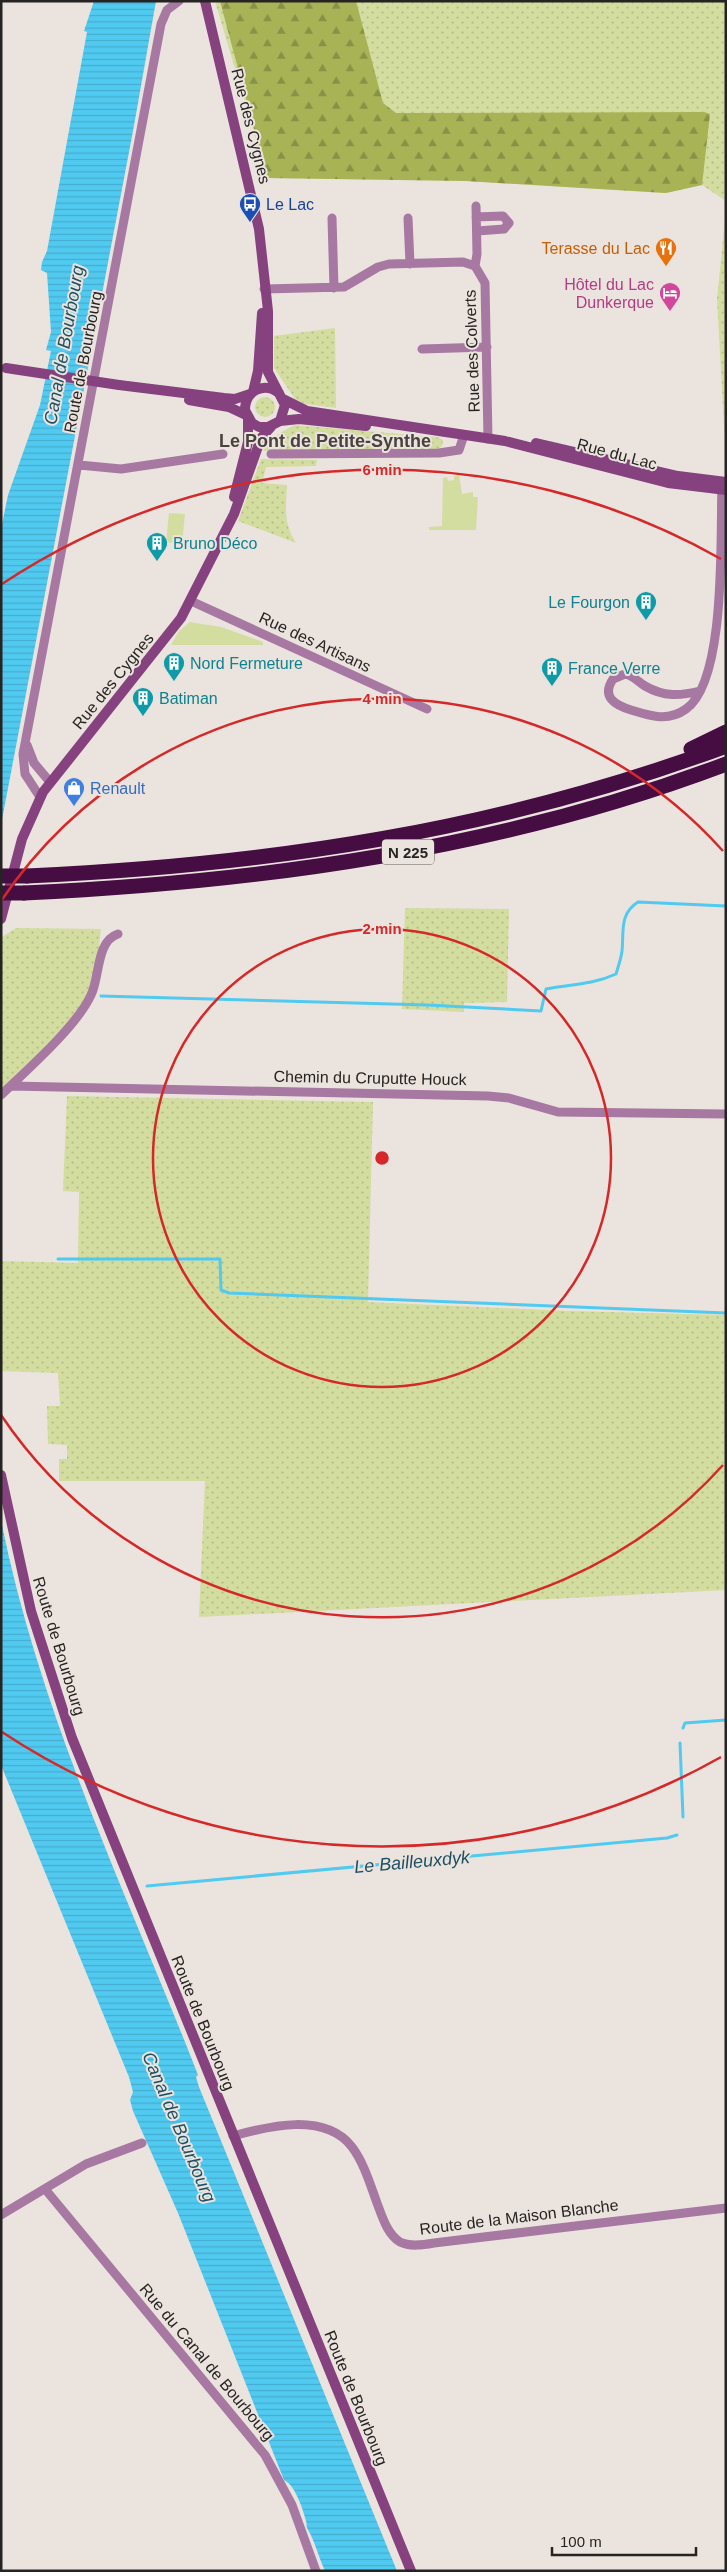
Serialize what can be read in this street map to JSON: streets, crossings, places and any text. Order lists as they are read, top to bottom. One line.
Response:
{"streets":{"highway":["N 225"],"main road":["Rue des Cygnes","Route de Bourbourg","Rue du Lac"],"street":["Rue des Colverts","Rue des Artisans","Chemin du Cruputte Houck","Route de la Maison Blanche","Rue du Canal de Bourbourg"]},"crossings":[["Rue des Cygnes","Rue des Colverts"],["Rue des Cygnes","Route de Bourbourg"],["Rue des Cygnes","Rue du Lac"],["Rue des Cygnes","Rue des Artisans"],["Rue des Colverts","Rue du Lac"],["Route de Bourbourg","Route de la Maison Blanche"]],"districts":["Le Pont de Petite-Synthe"],"water":["Canal de Bourbourg","Le Bailleuxdyk"],"places":{"bus stop":["Le Lac"],"restaurant":["Terasse du Lac"],"hotel":["Hôtel du Lac Dunkerque"],"building":["Bruno Déco","Le Fourgon","Nord Fermeture","France Verre","Batiman"],"shop":["Renault"]},"scale_bar":"100 m","rings":["6 min","4 min","2 min"]}
